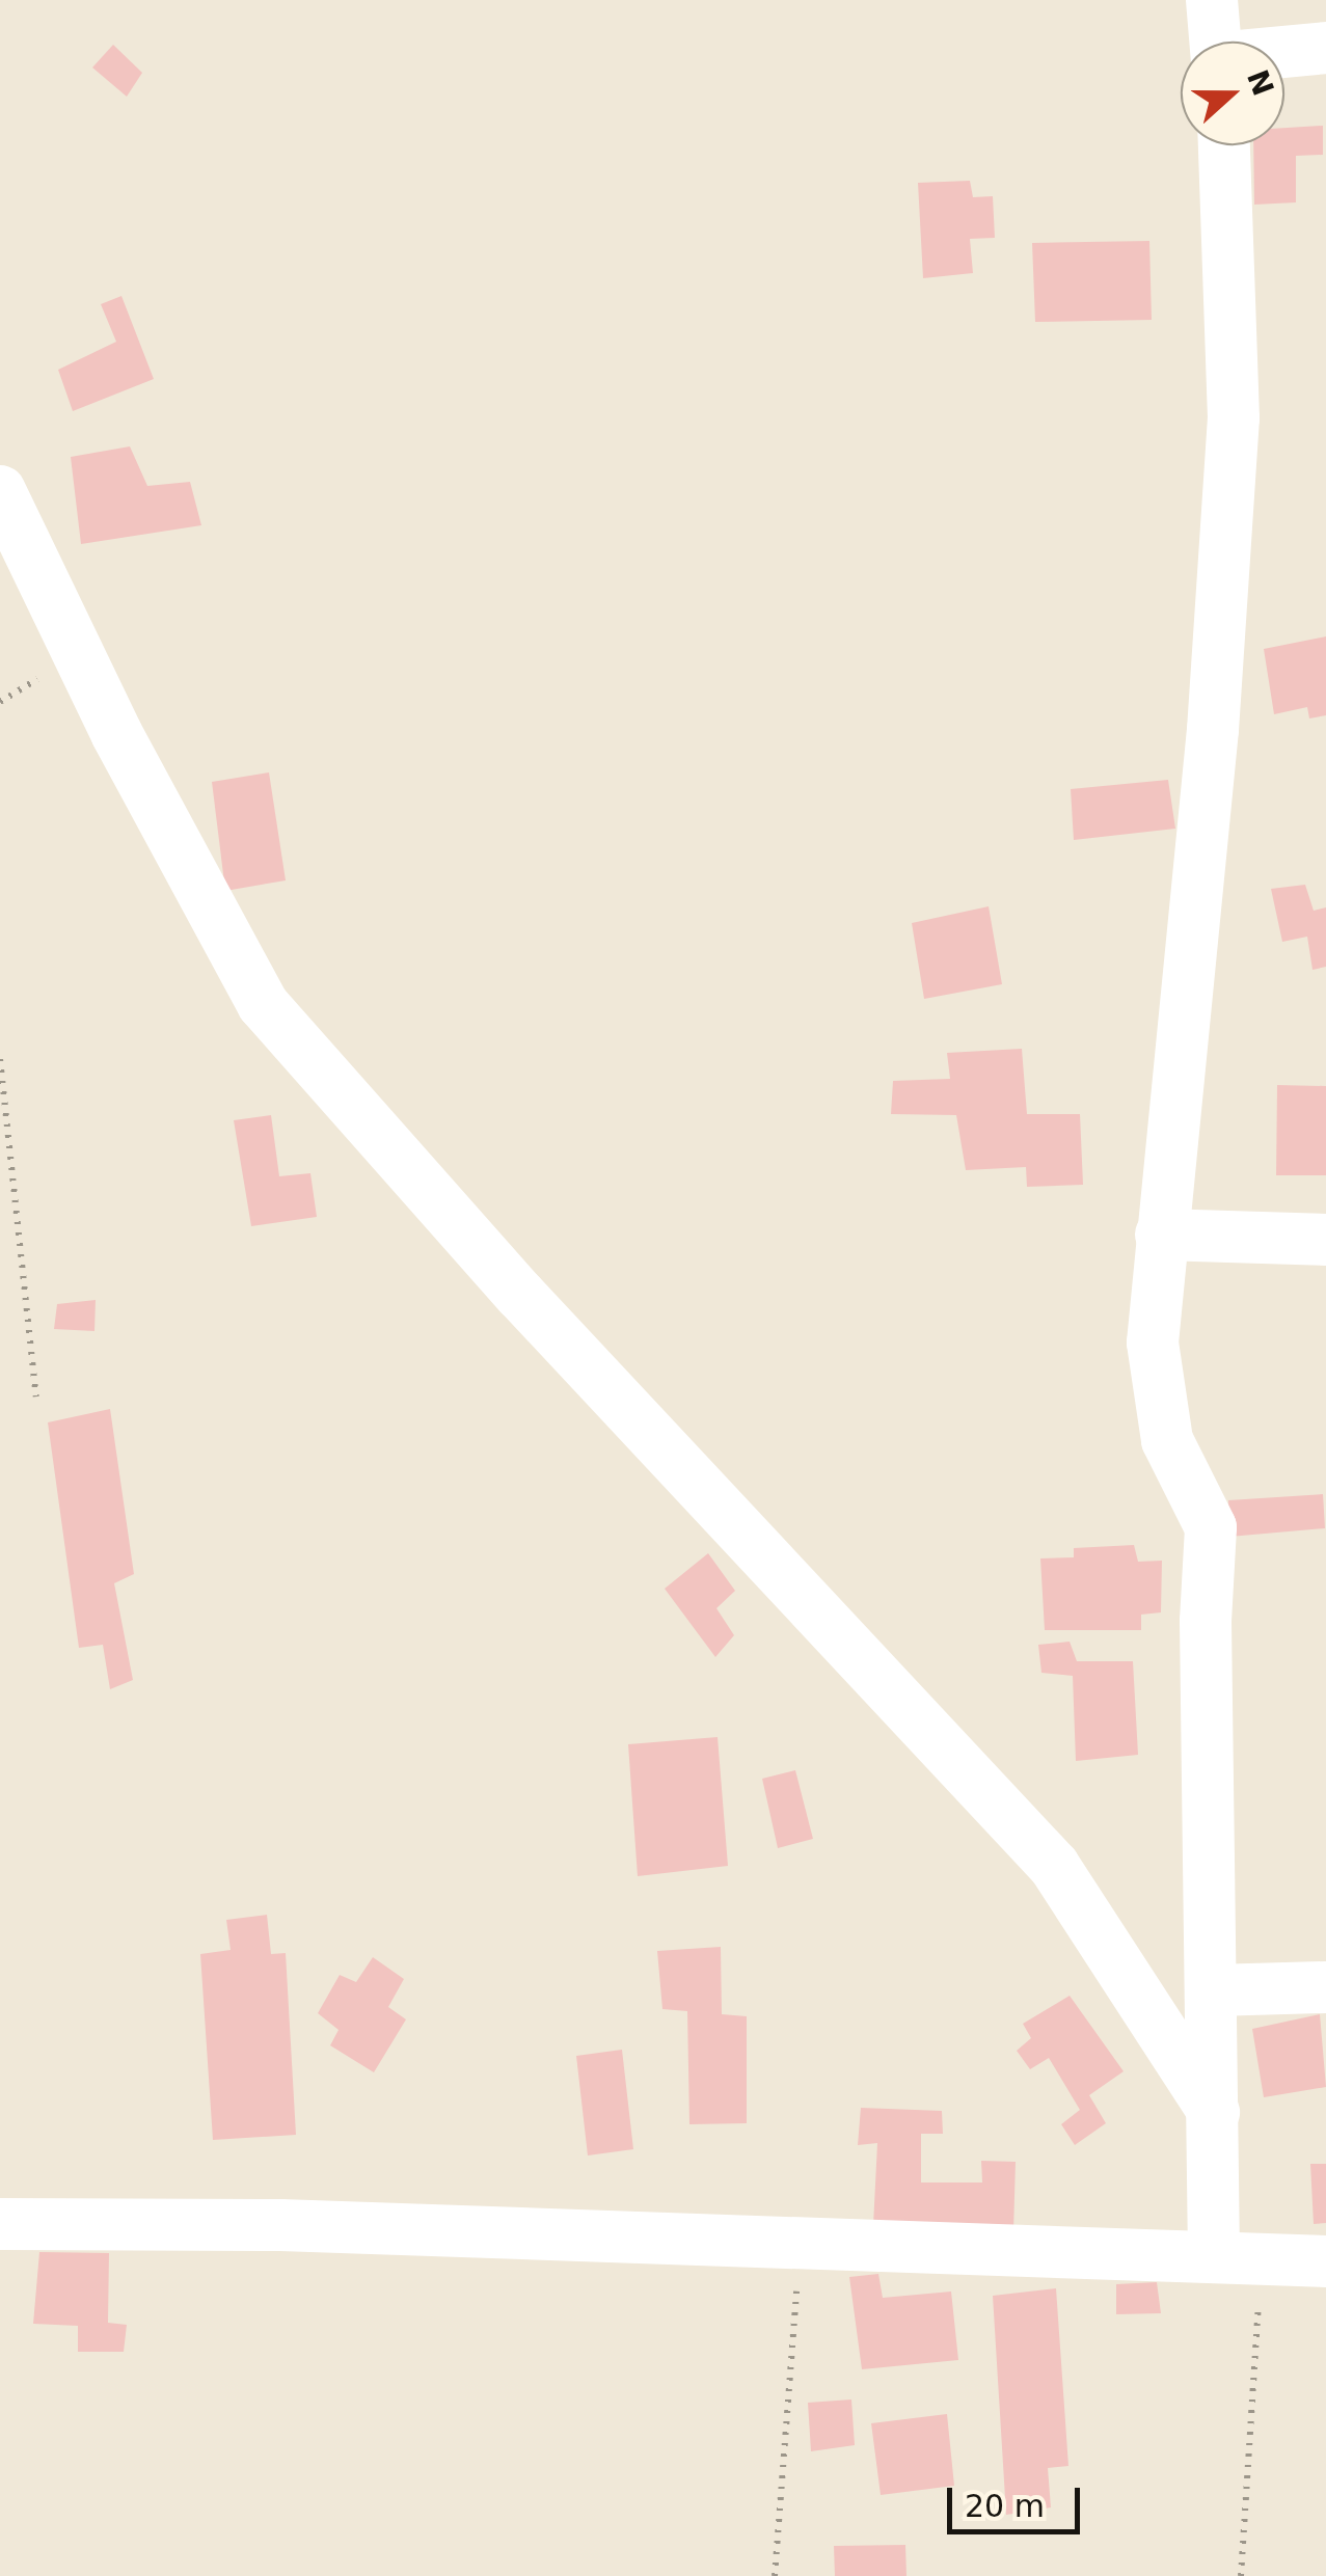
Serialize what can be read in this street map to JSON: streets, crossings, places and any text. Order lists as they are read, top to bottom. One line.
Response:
{"scale_bar":"20 m","north":"right"}
